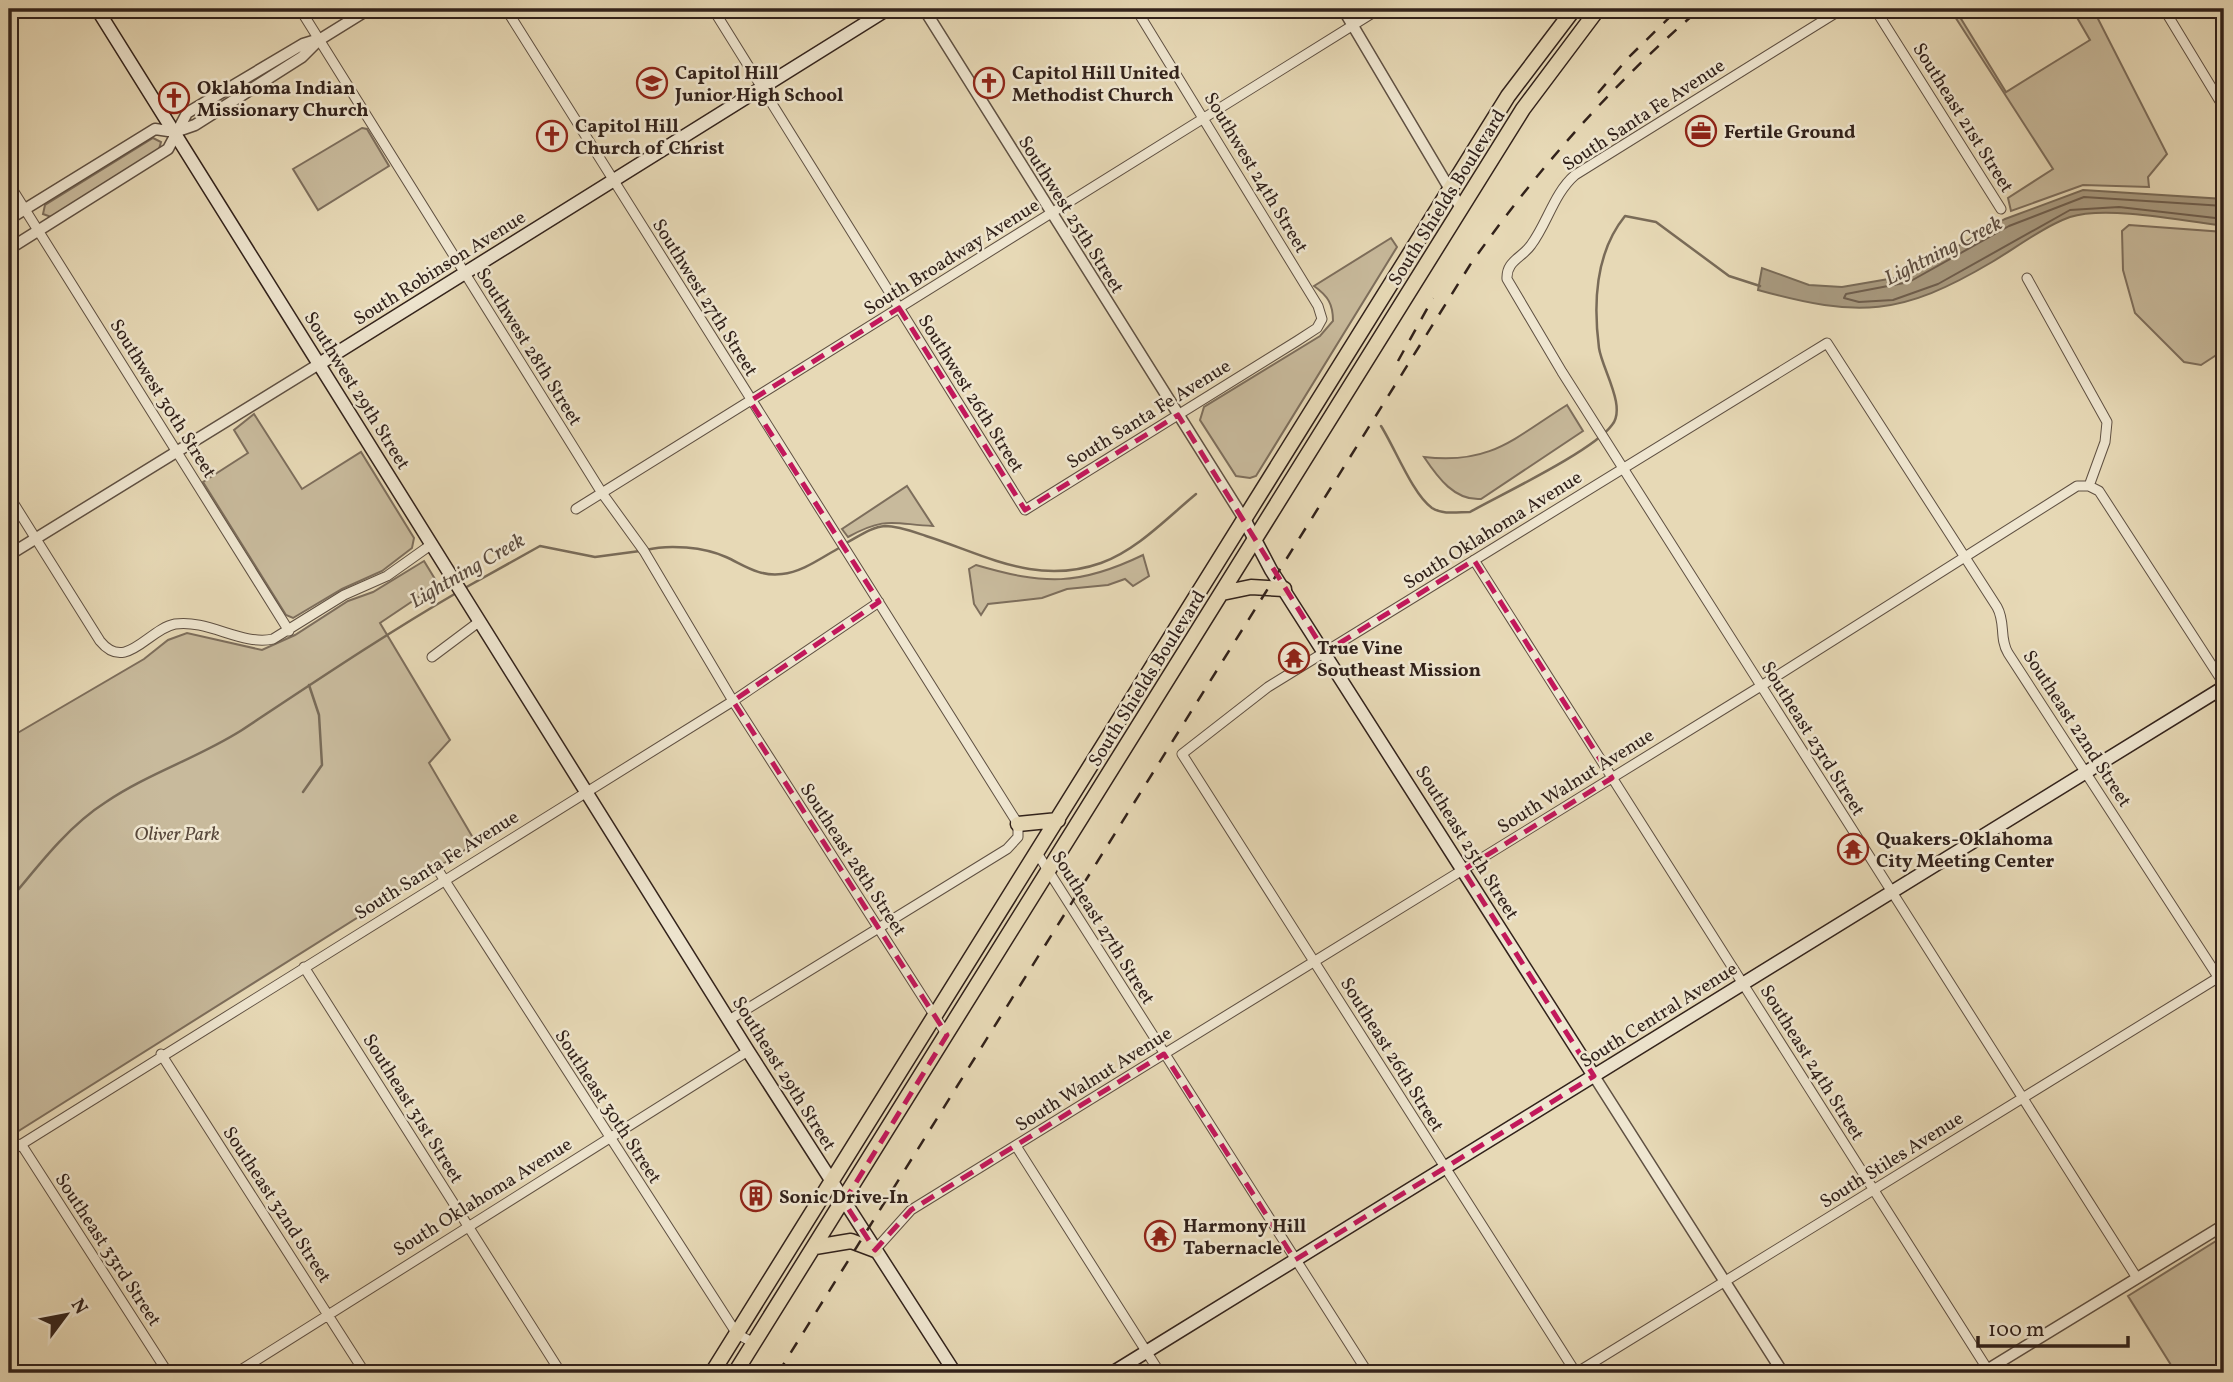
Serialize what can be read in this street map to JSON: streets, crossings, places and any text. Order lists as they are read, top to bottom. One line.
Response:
{"streets":{"main road":["South Shields Boulevard","South Robinson Avenue","Southwest 29th Street","Southeast 25th Street","South Central Avenue","Southeast 29th Street"],"street":["South Santa Fe Avenue","Southeast 21st Street","Southwest 24th Street","Southwest 25th Street","South Broadway Avenue","Southwest 27th Street","Southwest 28th Street","Southwest 26th Street","Southwest 30th Street","South Oklahoma Avenue","Southeast 22nd Street","Southeast 23rd Street","South Walnut Avenue","Southeast 28th Street","Southeast 27th Street","Southeast 26th Street","Southeast 24th Street","Southeast 30th Street","Southeast 31st Street","South Stiles Avenue","Southeast 32nd Street","Southeast 33rd Street"]},"crossings":[["South Santa Fe Avenue","Southwest 24th Street"],["South Santa Fe Avenue","Southwest 27th Street"],["South Santa Fe Avenue","Southwest 28th Street"],["South Santa Fe Avenue","Southwest 29th Street"],["South Santa Fe Avenue","Southwest 26th Street"],["South Santa Fe Avenue","Southeast 23rd Street"],["South Santa Fe Avenue","Southeast 25th Street"],["South Santa Fe Avenue","Southeast 28th Street"],["South Santa Fe Avenue","Southeast 29th Street"],["South Santa Fe Avenue","Southeast 30th Street"],["South Santa Fe Avenue","Southeast 31st Street"],["South Santa Fe Avenue","Southeast 32nd Street"],["South Santa Fe Avenue","Southeast 33rd Street"],["Southwest 24th Street","South Broadway Avenue"],["South Shields Boulevard","Southeast 25th Street"],["South Shields Boulevard","Southeast 28th Street"],["South Shields Boulevard","Southeast 27th Street"],["South Shields Boulevard","Southeast 29th Street"],["South Shields Boulevard","Southeast 30th Street"],["Southwest 25th Street","South Broadway Avenue"],["Southwest 25th Street","Southeast 25th Street"],["South Broadway Avenue","Southwest 27th Street"],["South Broadway Avenue","Southwest 28th Street"],["South Broadway Avenue","Southwest 26th Street"],["South Robinson Avenue","Southwest 27th Street"],["South Robinson Avenue","Southwest 28th Street"],["South Robinson Avenue","Southwest 29th Street"],["South Robinson Avenue","Southwest 26th Street"],["South Robinson Avenue","Southwest 30th Street"],["Southwest 28th Street","Southeast 28th Street"],["Southwest 29th Street","Southeast 29th Street"],["South Oklahoma Avenue","Southeast 22nd Street"],["South Oklahoma Avenue","Southeast 23rd Street"],["South Oklahoma Avenue","Southeast 25th Street"],["South Oklahoma Avenue","Southeast 26th Street"],["South Oklahoma Avenue","Southeast 24th Street"],["South Oklahoma Avenue","Southeast 29th Street"],["South Oklahoma Avenue","Southeast 30th Street"],["South Oklahoma Avenue","Southeast 31st Street"],["South Oklahoma Avenue","Southeast 32nd Street"],["Southeast 22nd Street","South Walnut Avenue"],["Southeast 22nd Street","South Central Avenue"],["Southeast 22nd Street","South Stiles Avenue"],["Southeast 23rd Street","South Walnut Avenue"],["Southeast 23rd Street","South Central Avenue"],["Southeast 23rd Street","South Stiles Avenue"],["South Walnut Avenue","Southeast 25th Street"],["South Walnut Avenue","Southeast 27th Street"],["South Walnut Avenue","Southeast 26th Street"],["South Walnut Avenue","Southeast 24th Street"],["South Walnut Avenue","Southeast 29th Street"],["Southeast 25th Street","South Central Avenue"],["Southeast 25th Street","South Stiles Avenue"],["Southeast 27th Street","South Central Avenue"],["South Central Avenue","Southeast 26th Street"],["South Central Avenue","Southeast 24th Street"],["Southeast 26th Street","South Stiles Avenue"],["Southeast 24th Street","South Stiles Avenue"]],"water":["Lightning Creek"],"parks":["Oliver Park"],"places":{"school or university":["Capitol Hill Junior High School"],"church":["Capitol Hill United Methodist Church","Oklahoma Indian Missionary Church","Capitol Hill Church of Christ"],"office":["Fertile Ground"],"temple":["True Vine Southeast Mission","Quakers-Oklahoma City Meeting Center","Harmony Hill Tabernacle"],"building":["Sonic Drive-In"]},"scale_bar":"100 m","north":"top right"}
